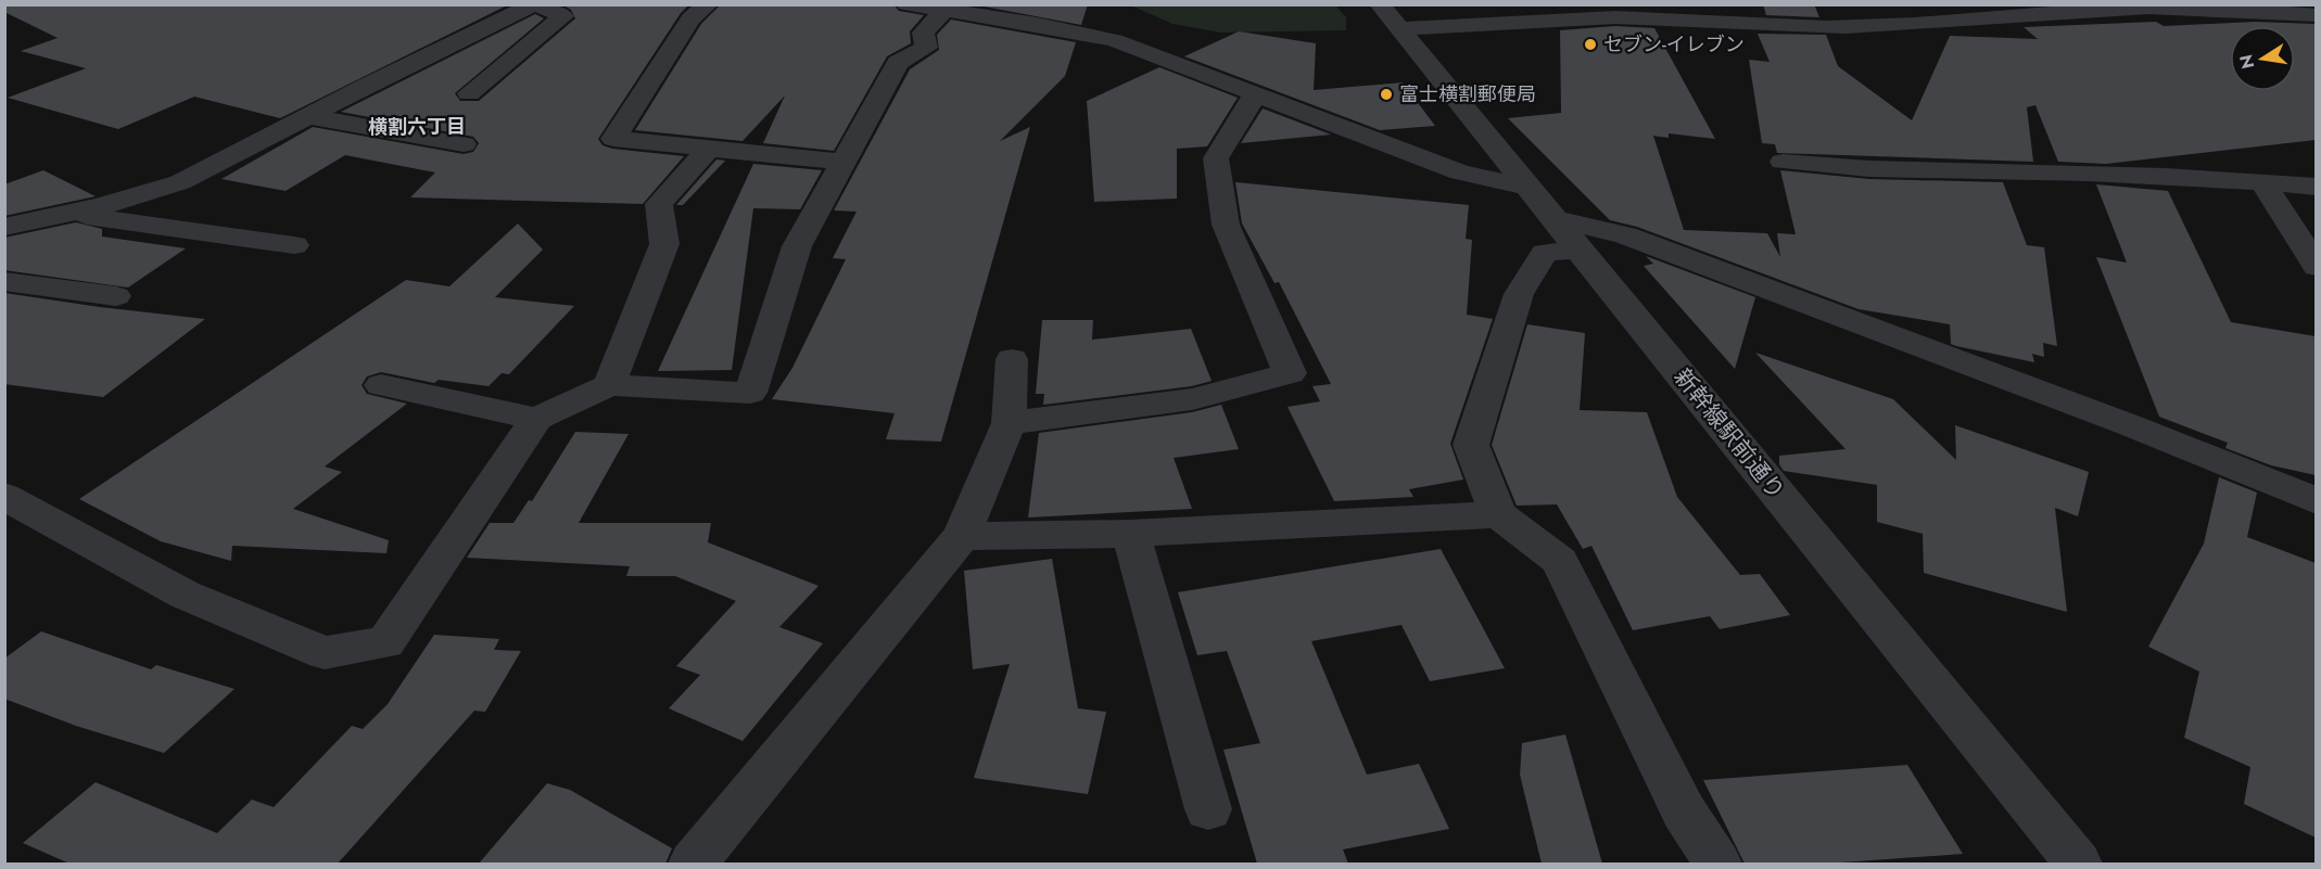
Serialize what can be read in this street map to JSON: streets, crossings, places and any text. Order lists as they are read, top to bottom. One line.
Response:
{"streets":{"street":["新幹線駅前通り"]},"districts":["横割六丁目"],"places":["セブン-イレブン","富士横割郵便局"],"north":"left"}
